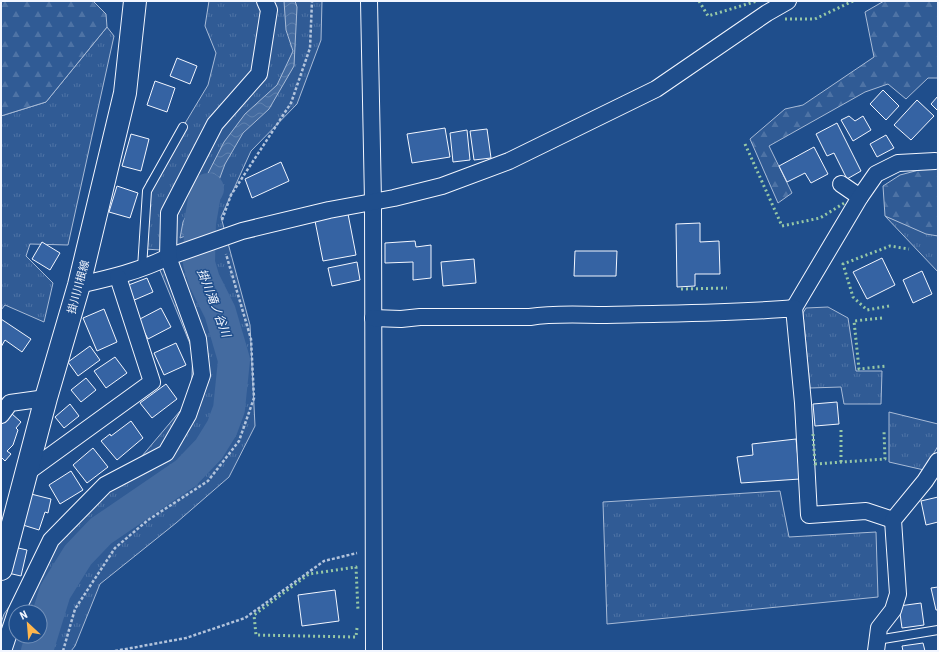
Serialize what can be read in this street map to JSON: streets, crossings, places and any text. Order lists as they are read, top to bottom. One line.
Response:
{"streets":{"main road":["掛川川根線"]},"water":["掛川滝ノ谷川"],"north":"top left"}
